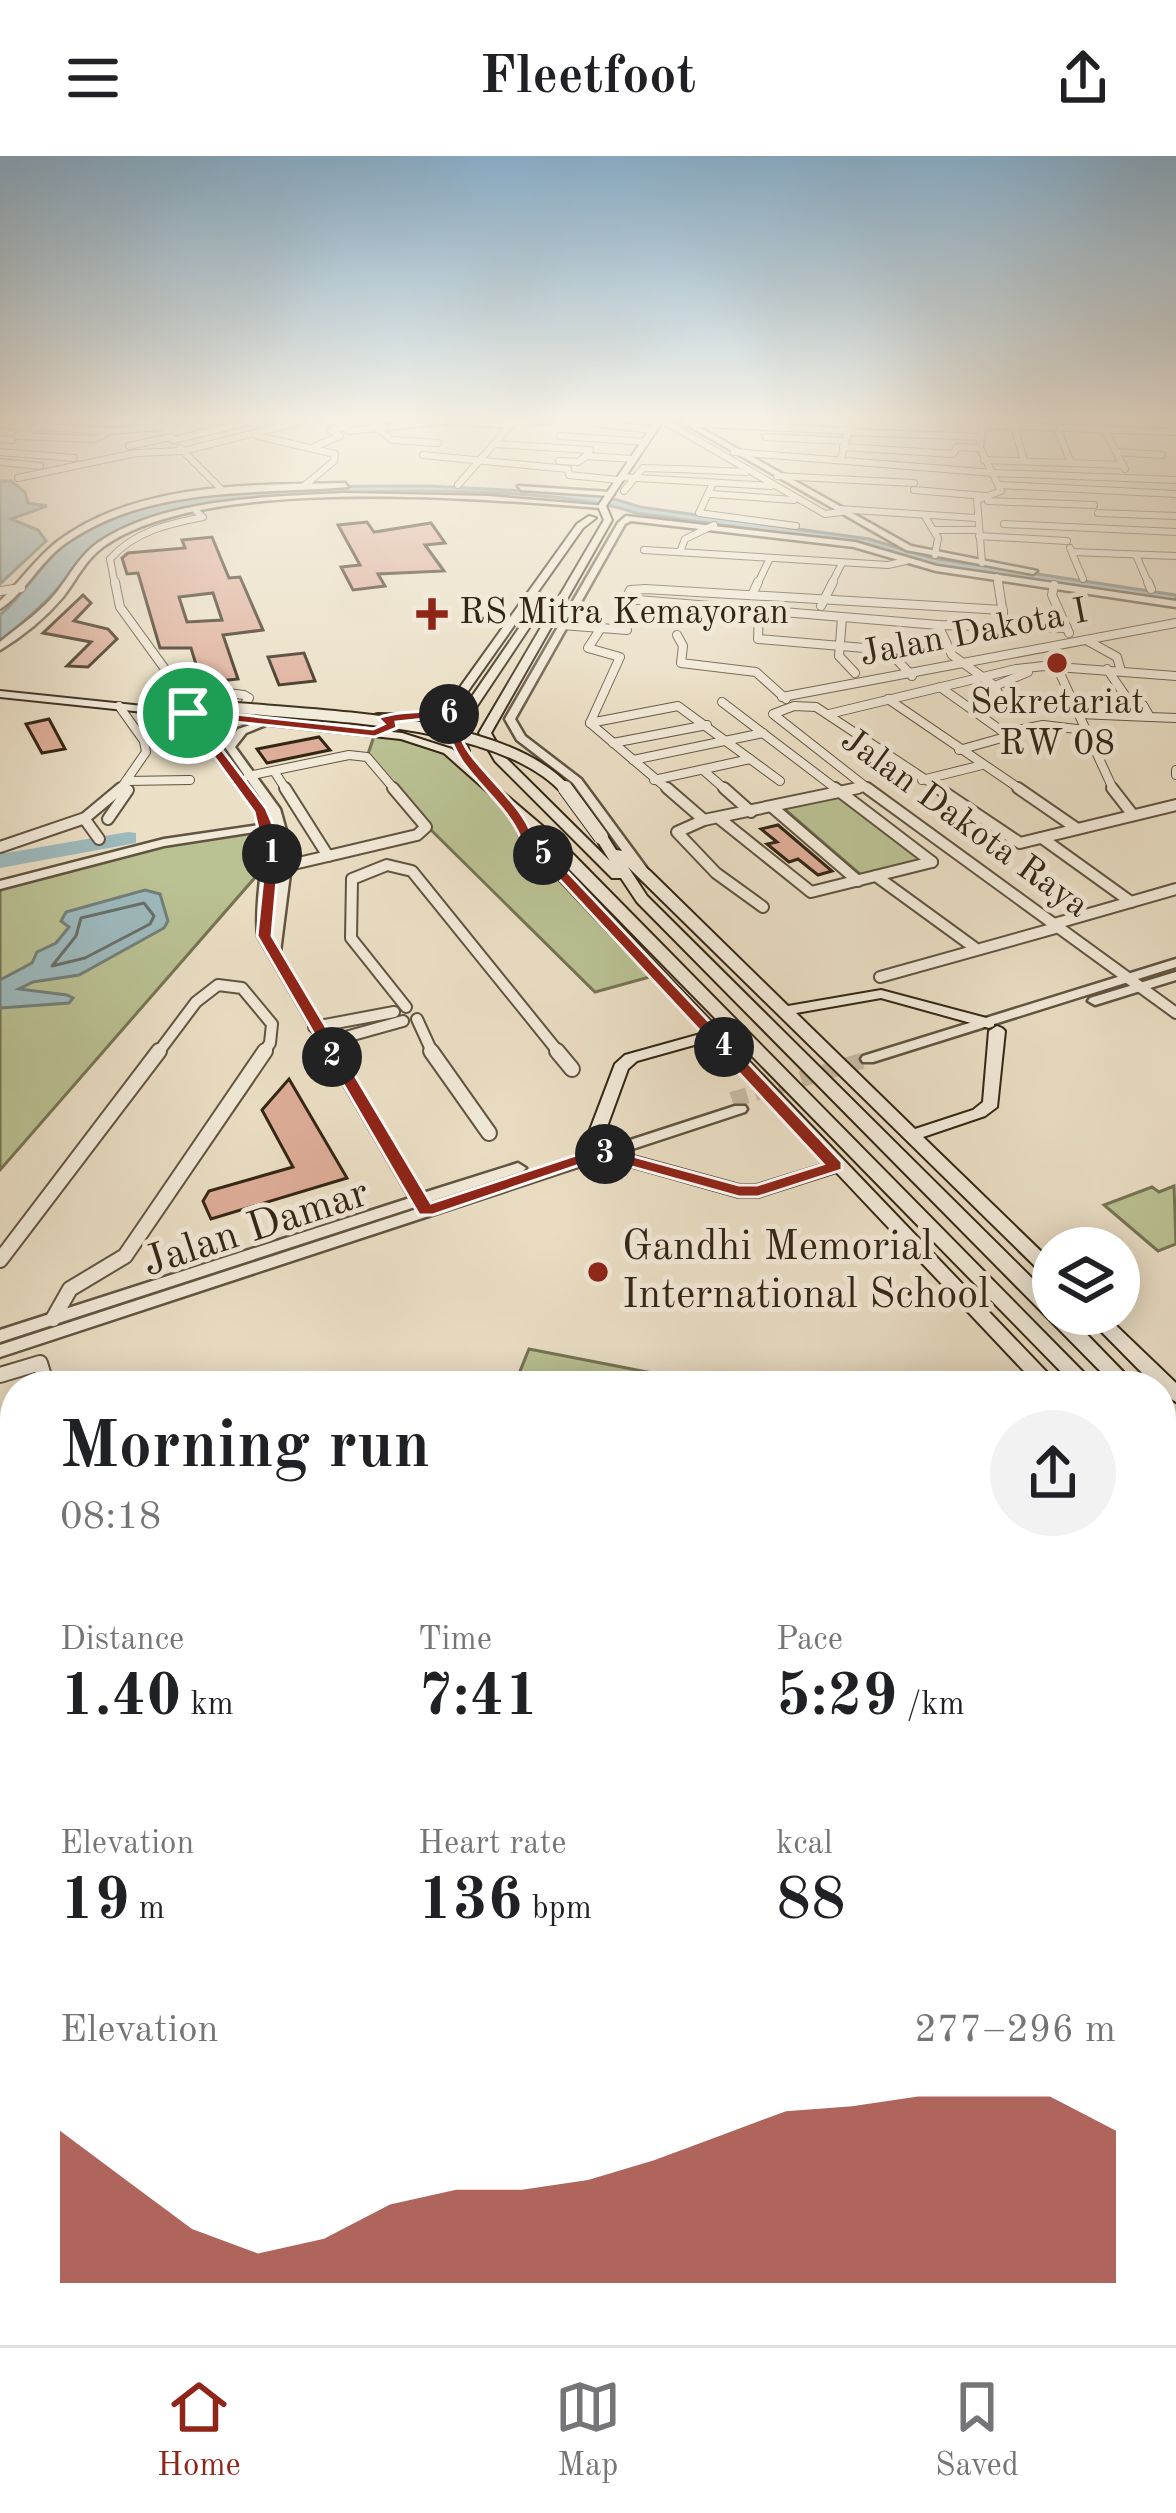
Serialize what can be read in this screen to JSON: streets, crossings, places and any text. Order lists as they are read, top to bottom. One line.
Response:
{"streets":{"street":["Jalan Dakota I","Jalan Dakota Raya","Jalan Damar"]},"places":{"health":["RS Mitra Kemayoran"],"other":["Sekretariat RW 08","Gandhi Memorial International School"]},"page":{"header":"Fleetfoot","pins":["6","1","5","4","2","3"],"heading":["Morning run","08:18"],"stats":[["Distance","1.40 km"],["Time","7:41"],["Pace","5:29 /km"],["Elevation","19 m"],["Heart rate","136 bpm"],["kcal","88"]],"chart":["Elevation","277–296 m"],"tabs":["Home","Map","Saved"]}}
